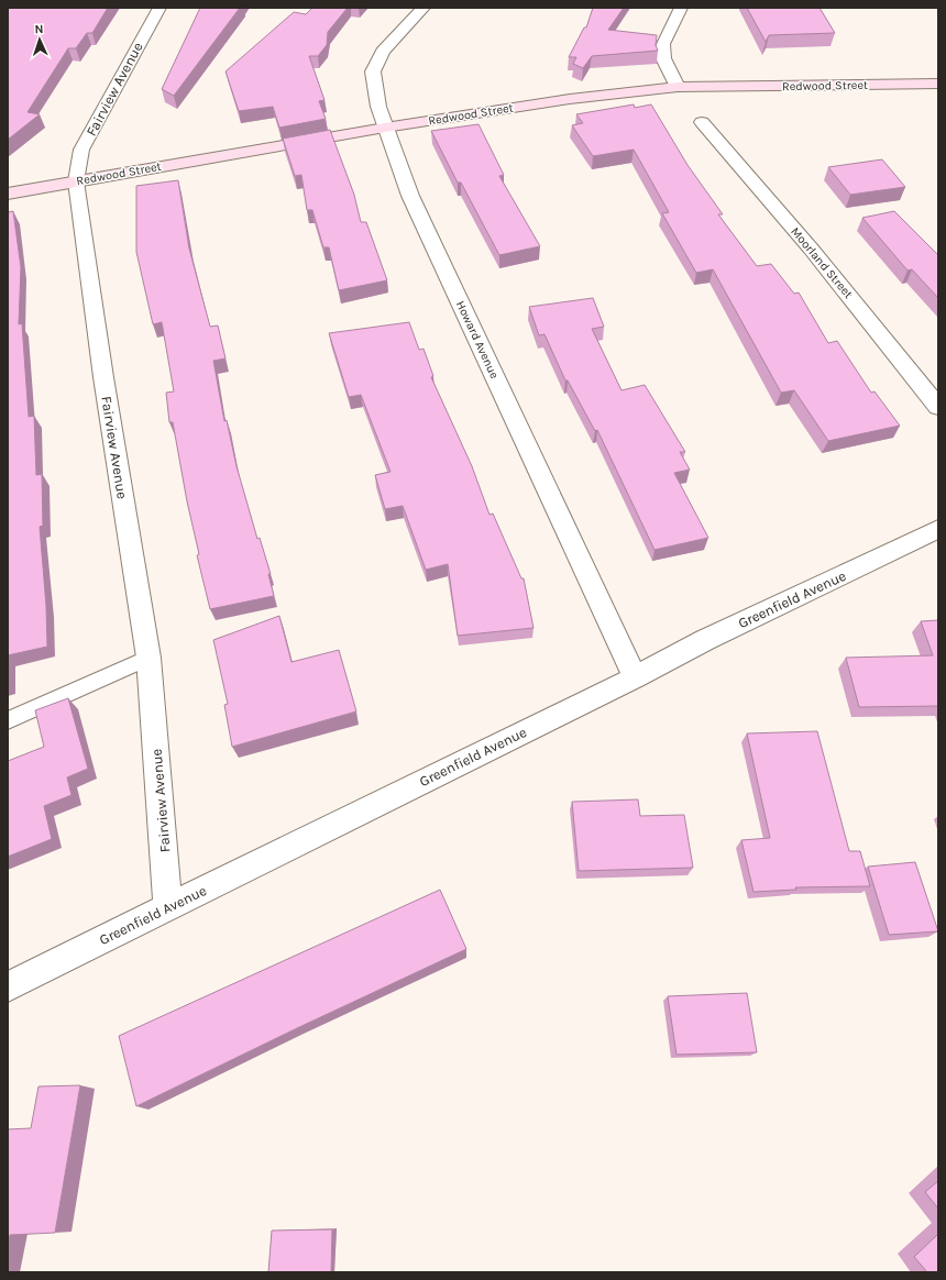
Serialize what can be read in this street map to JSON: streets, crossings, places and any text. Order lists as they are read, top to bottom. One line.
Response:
{"streets":{"main road":["Redwood Street"],"street":["Fairview Avenue","Moorland Street","Howard Avenue","Greenfield Avenue"]},"crossings":[["Redwood Street","Fairview Avenue"],["Redwood Street","Howard Avenue"],["Fairview Avenue","Greenfield Avenue"],["Howard Avenue","Greenfield Avenue"]],"north":"top"}
